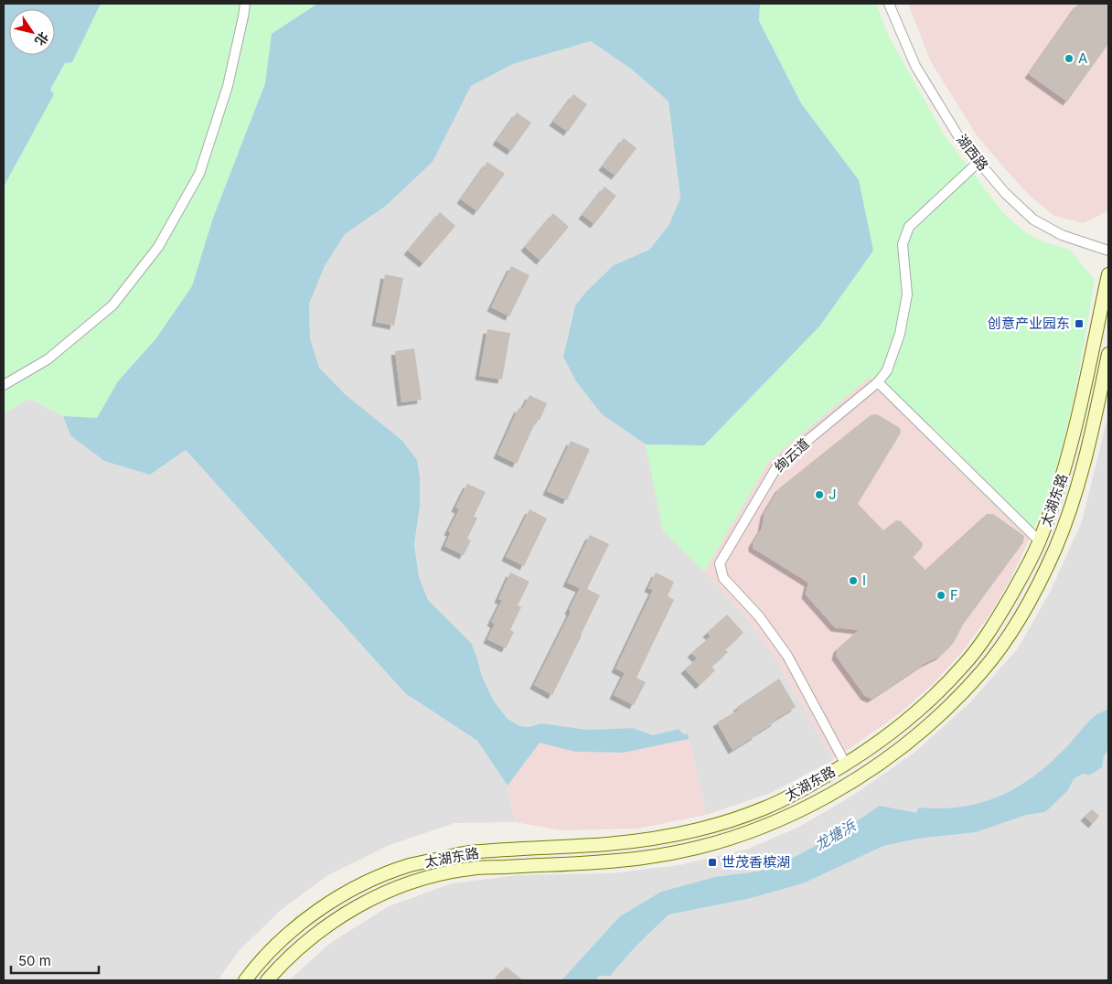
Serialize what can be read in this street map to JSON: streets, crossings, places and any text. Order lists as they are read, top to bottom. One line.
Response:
{"streets":{"main road":["太湖东路"],"street":["湖西路","绚云道"]},"crossings":[["湖西路","绚云道"],["绚云道","太湖东路"]],"water":["龙塘浜"],"places":{"other":["A","J","I","F"],"transit":["创意产业园东","世茂香槟湖"]},"scale_bar":"50 m","north":"bottom right"}
